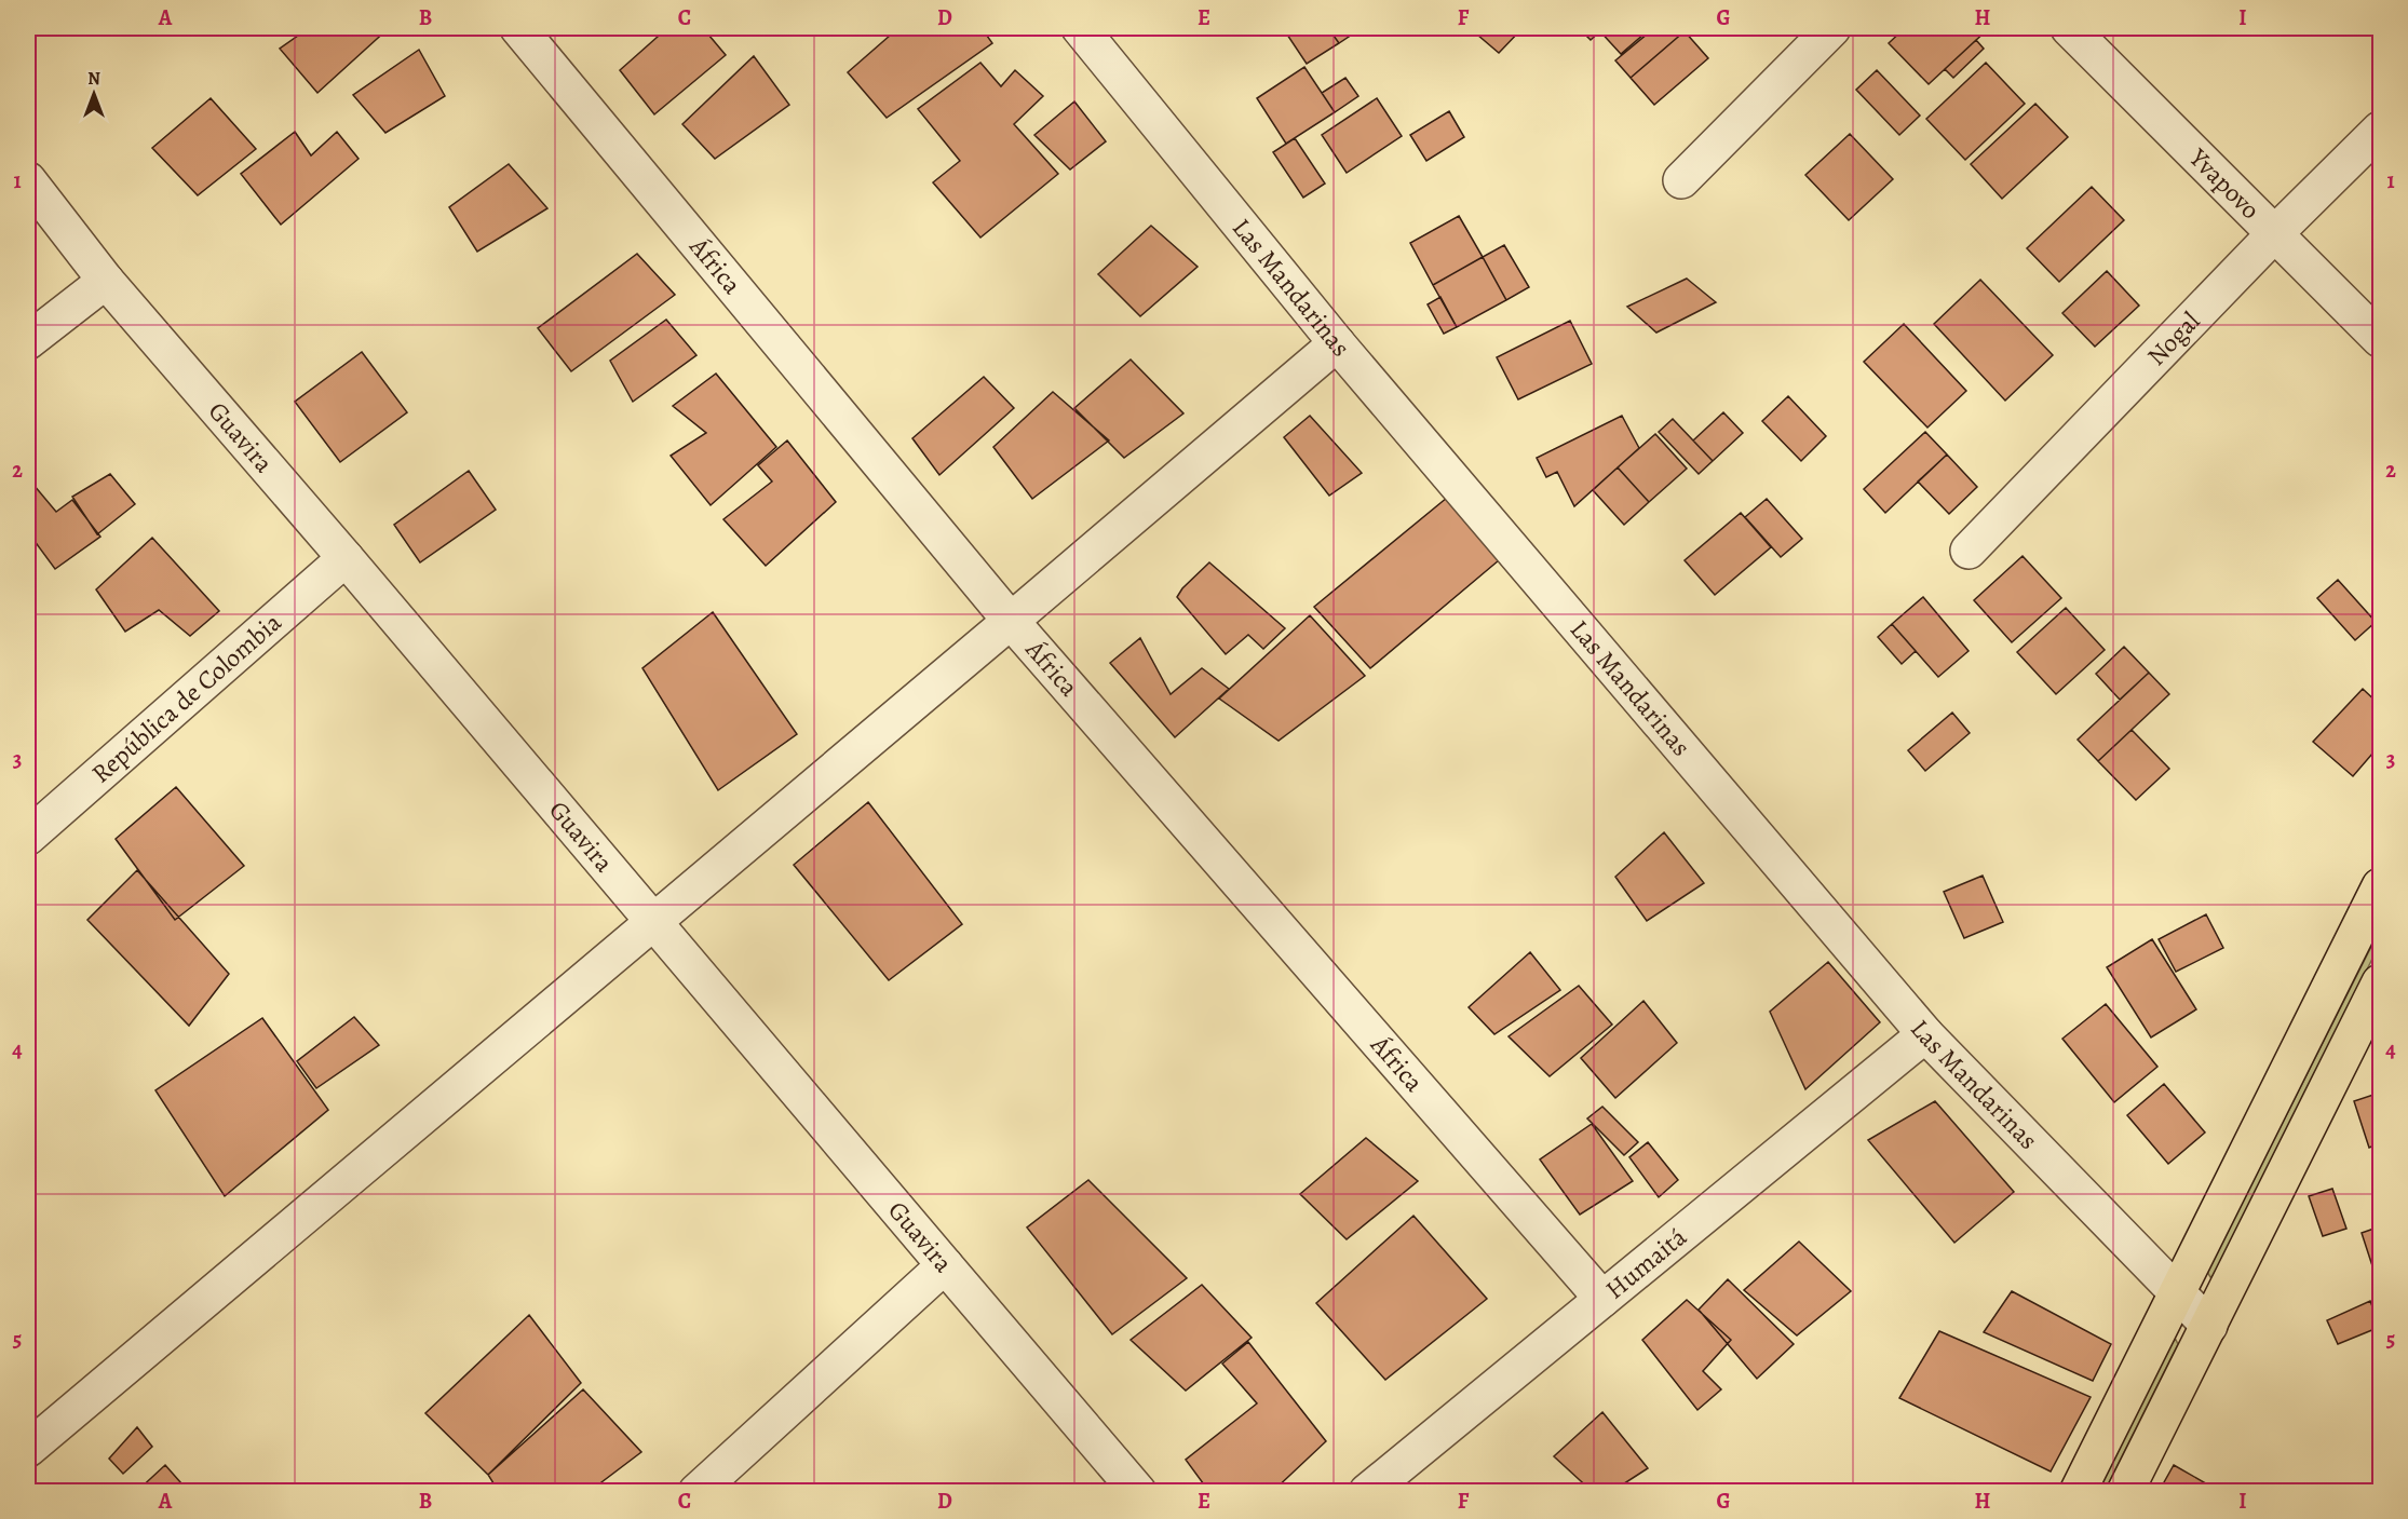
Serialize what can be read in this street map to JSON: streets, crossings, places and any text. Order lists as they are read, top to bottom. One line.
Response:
{"streets":{"street":["Yvapovo","África","Las Mandarinas","Nogal","Guavira","República de Colombia","Humaitá"]},"crossings":[["Yvapovo","Nogal"],["África","Humaitá"],["Las Mandarinas","Humaitá"],["Guavira","República de Colombia"]],"north":"top","grid":{"columns":["A","B","C","D","E","F","G","H","I"],"rows":["1","2","3","4","5"]}}
